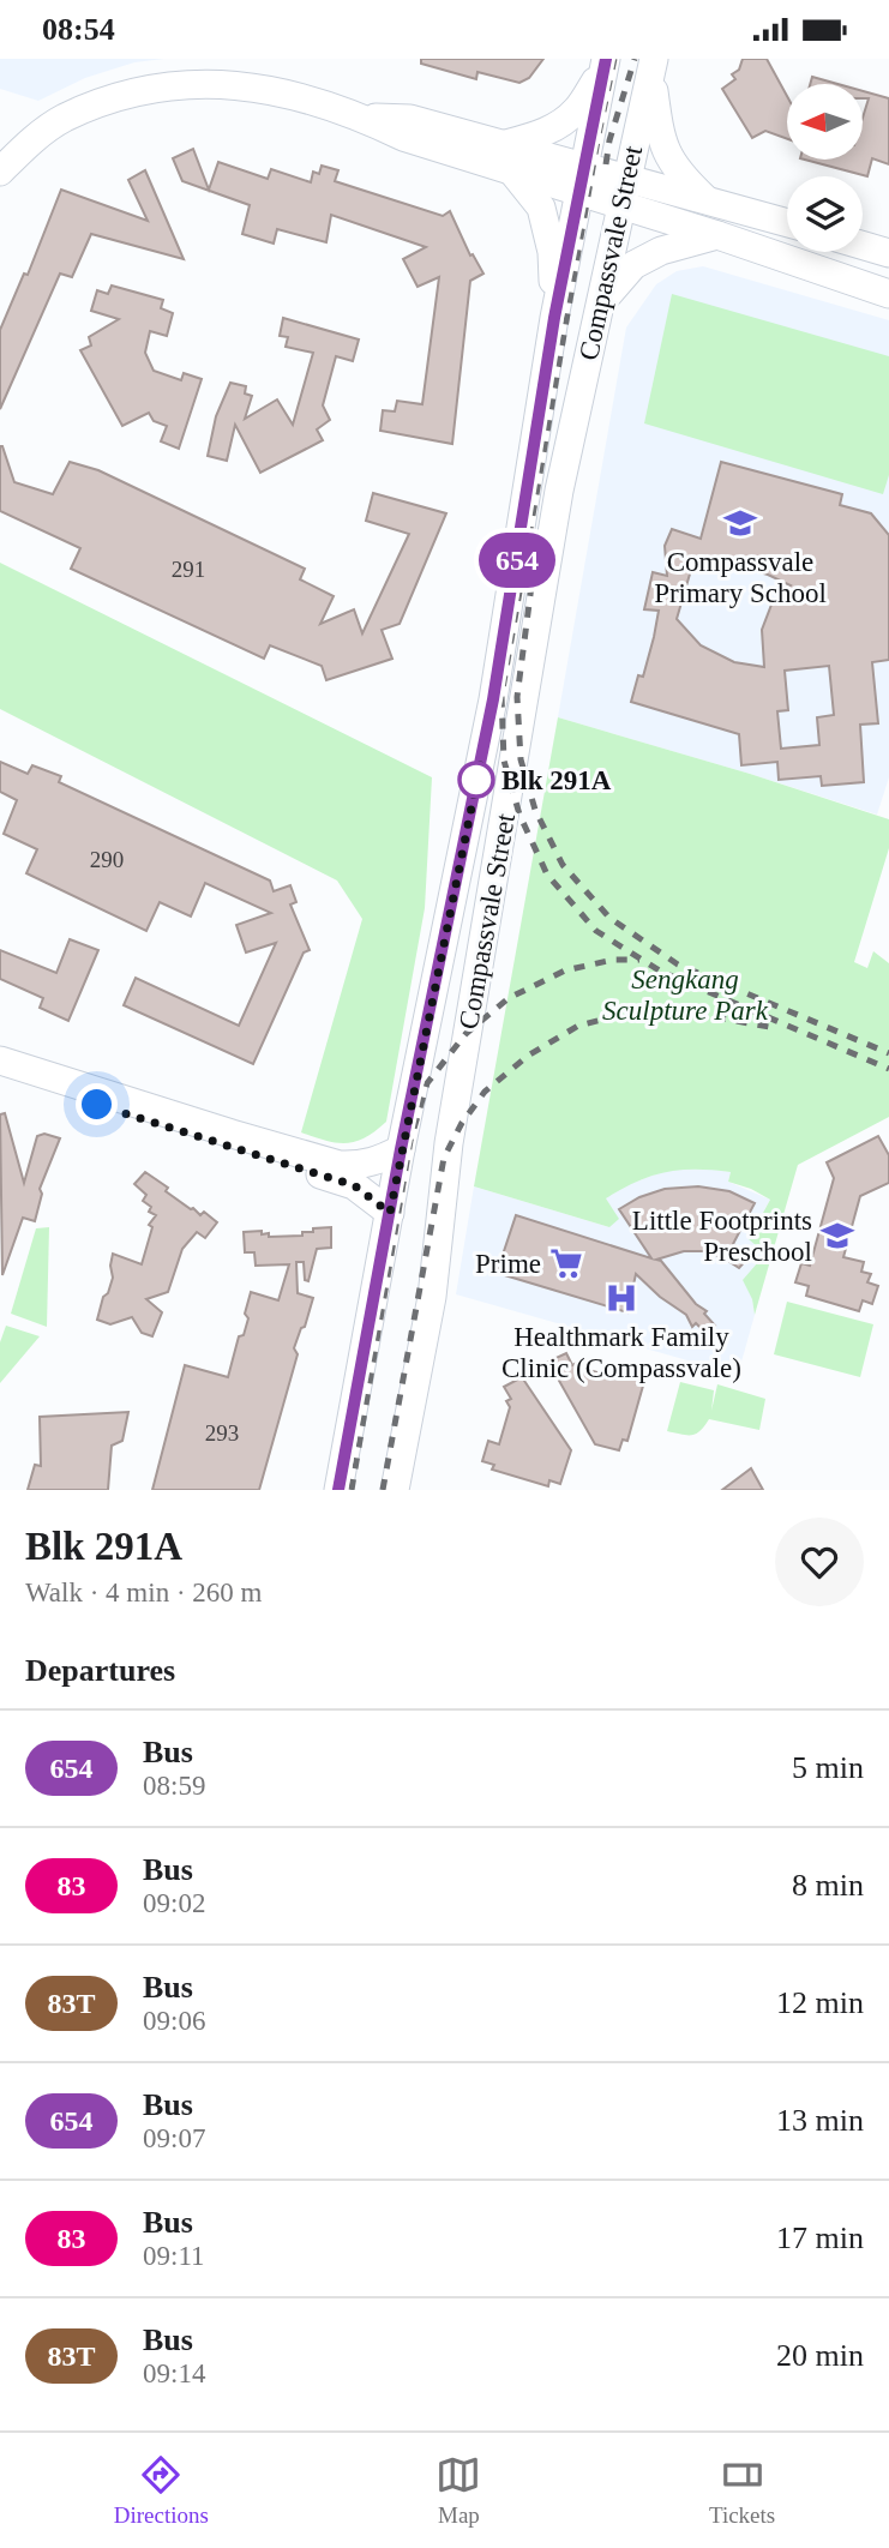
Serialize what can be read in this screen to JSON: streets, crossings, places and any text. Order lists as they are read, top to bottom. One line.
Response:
{"streets":{"street":["Compassvale Street"]},"parks":["Sengkang Sculpture Park"],"places":{"school or university":["Compassvale Primary School","Little Footprints Preschool"],"other":["Blk 291A"],"supermarket":["Prime"],"hospital":["Healthmark Family Clinic (Compassvale)"]},"lines":["bus line 654"],"house_numbers":["291","290","293"],"north":"left","page":{"status":"08:54","on_map":"654","heading":[["Blk 291A","Walk · 4 min · 260 m"],"Departures"],"list":[{"mark":"654","name":"Bus","note":"08:59","value":"5 min"},{"mark":"83","name":"Bus","note":"09:02","value":"8 min"},{"mark":"83T","name":"Bus","note":"09:06","value":"12 min"},{"mark":"654","name":"Bus","note":"09:07","value":"13 min"},{"mark":"83","name":"Bus","note":"09:11","value":"17 min"},{"mark":"83T","name":"Bus","note":"09:14","value":"20 min"}],"tabs":["Directions","Map","Tickets"]}}
